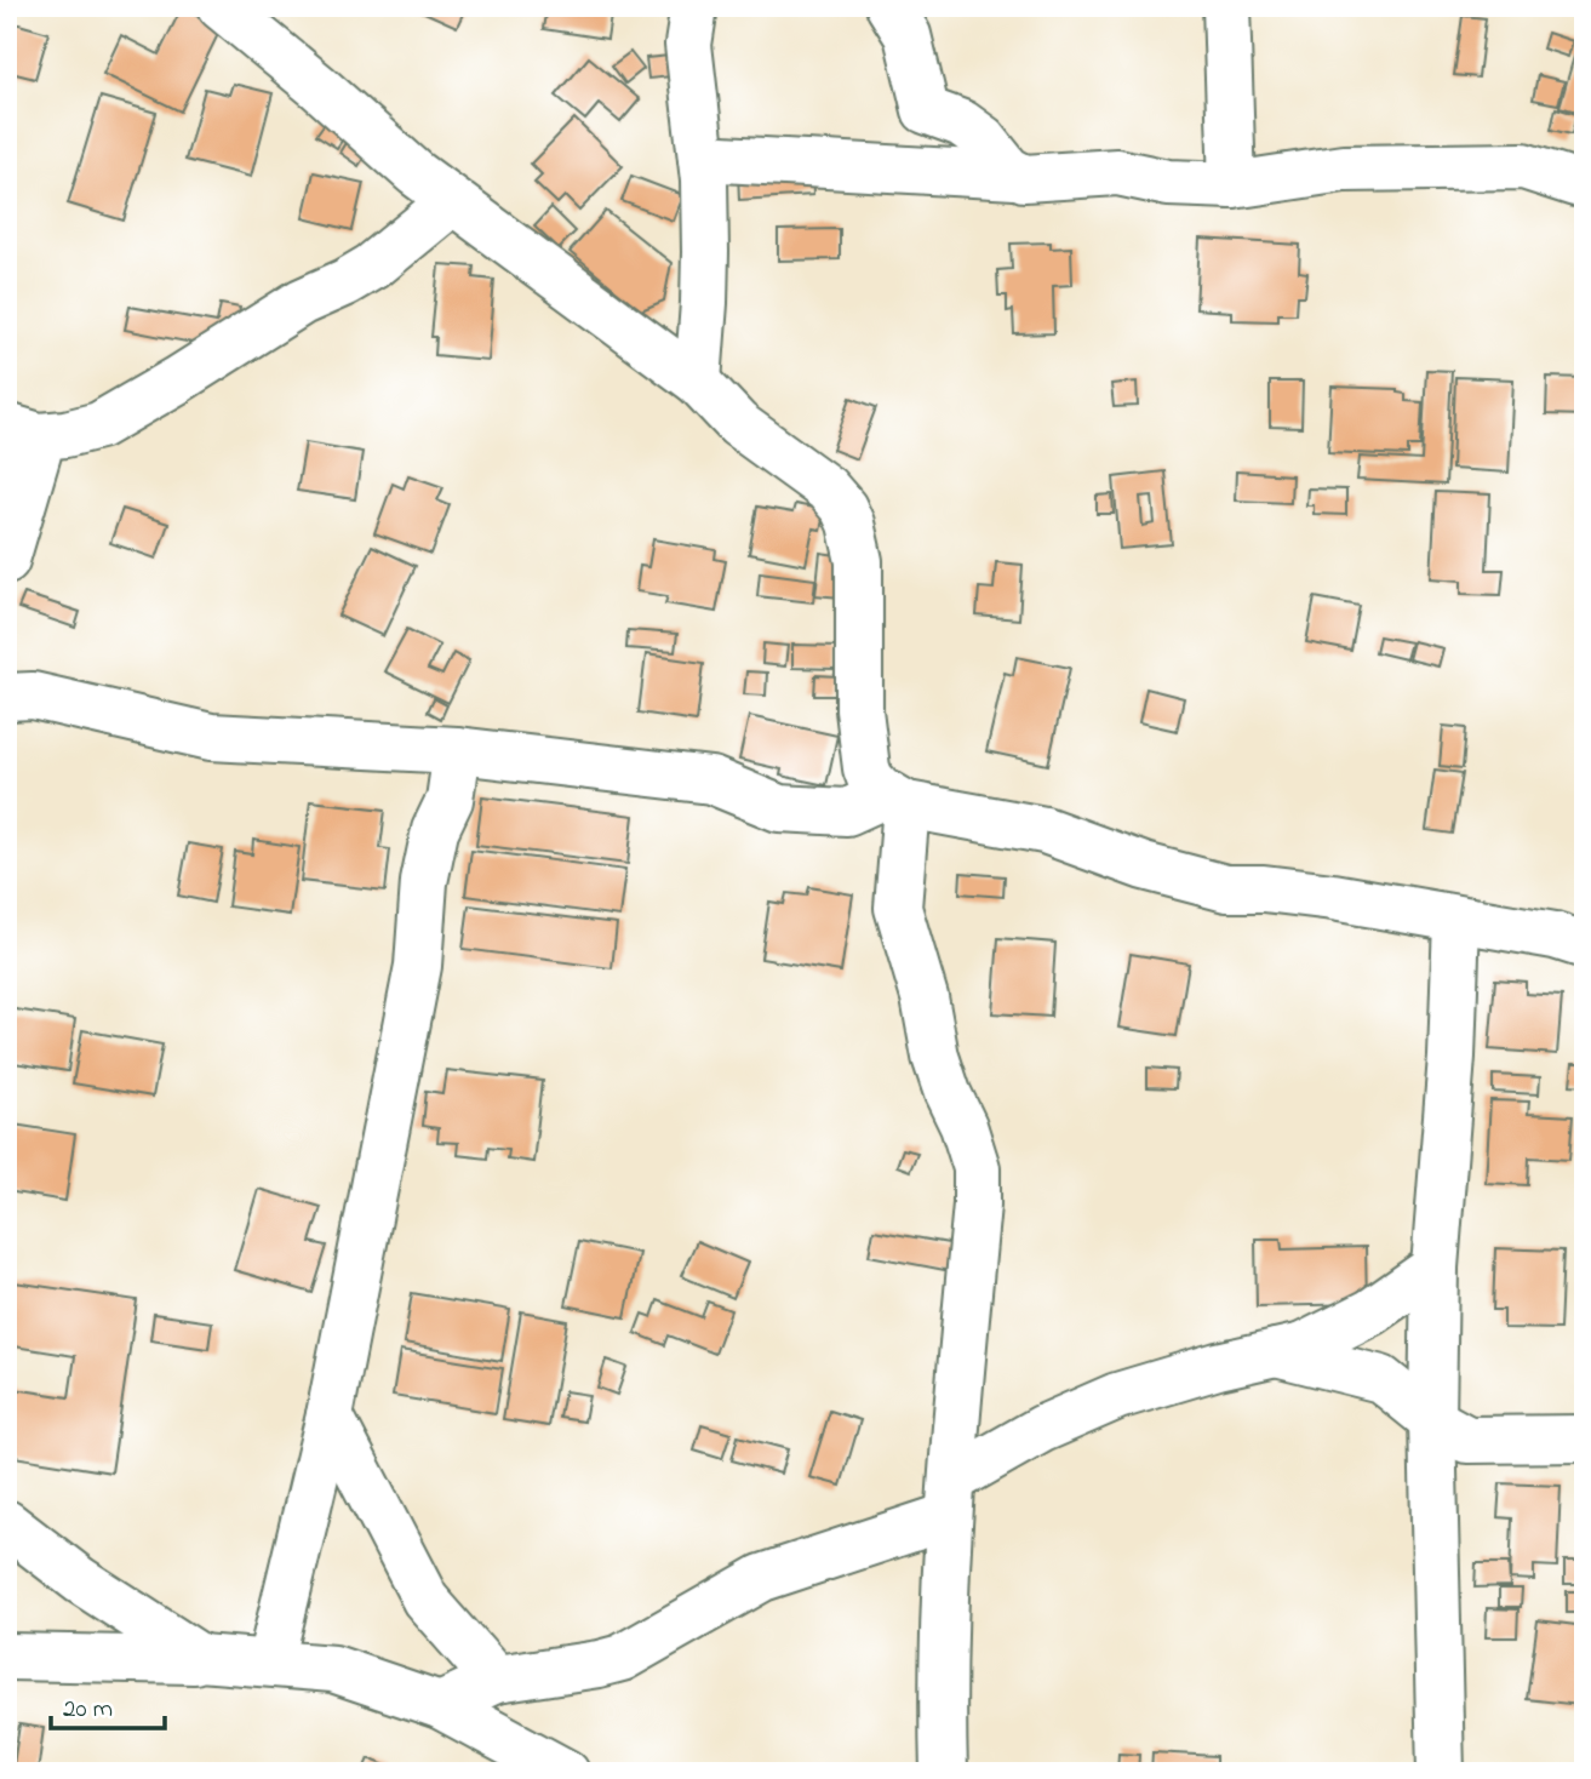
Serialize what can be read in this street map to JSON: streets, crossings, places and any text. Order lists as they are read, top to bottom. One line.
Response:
{"scale_bar":"20 m"}
